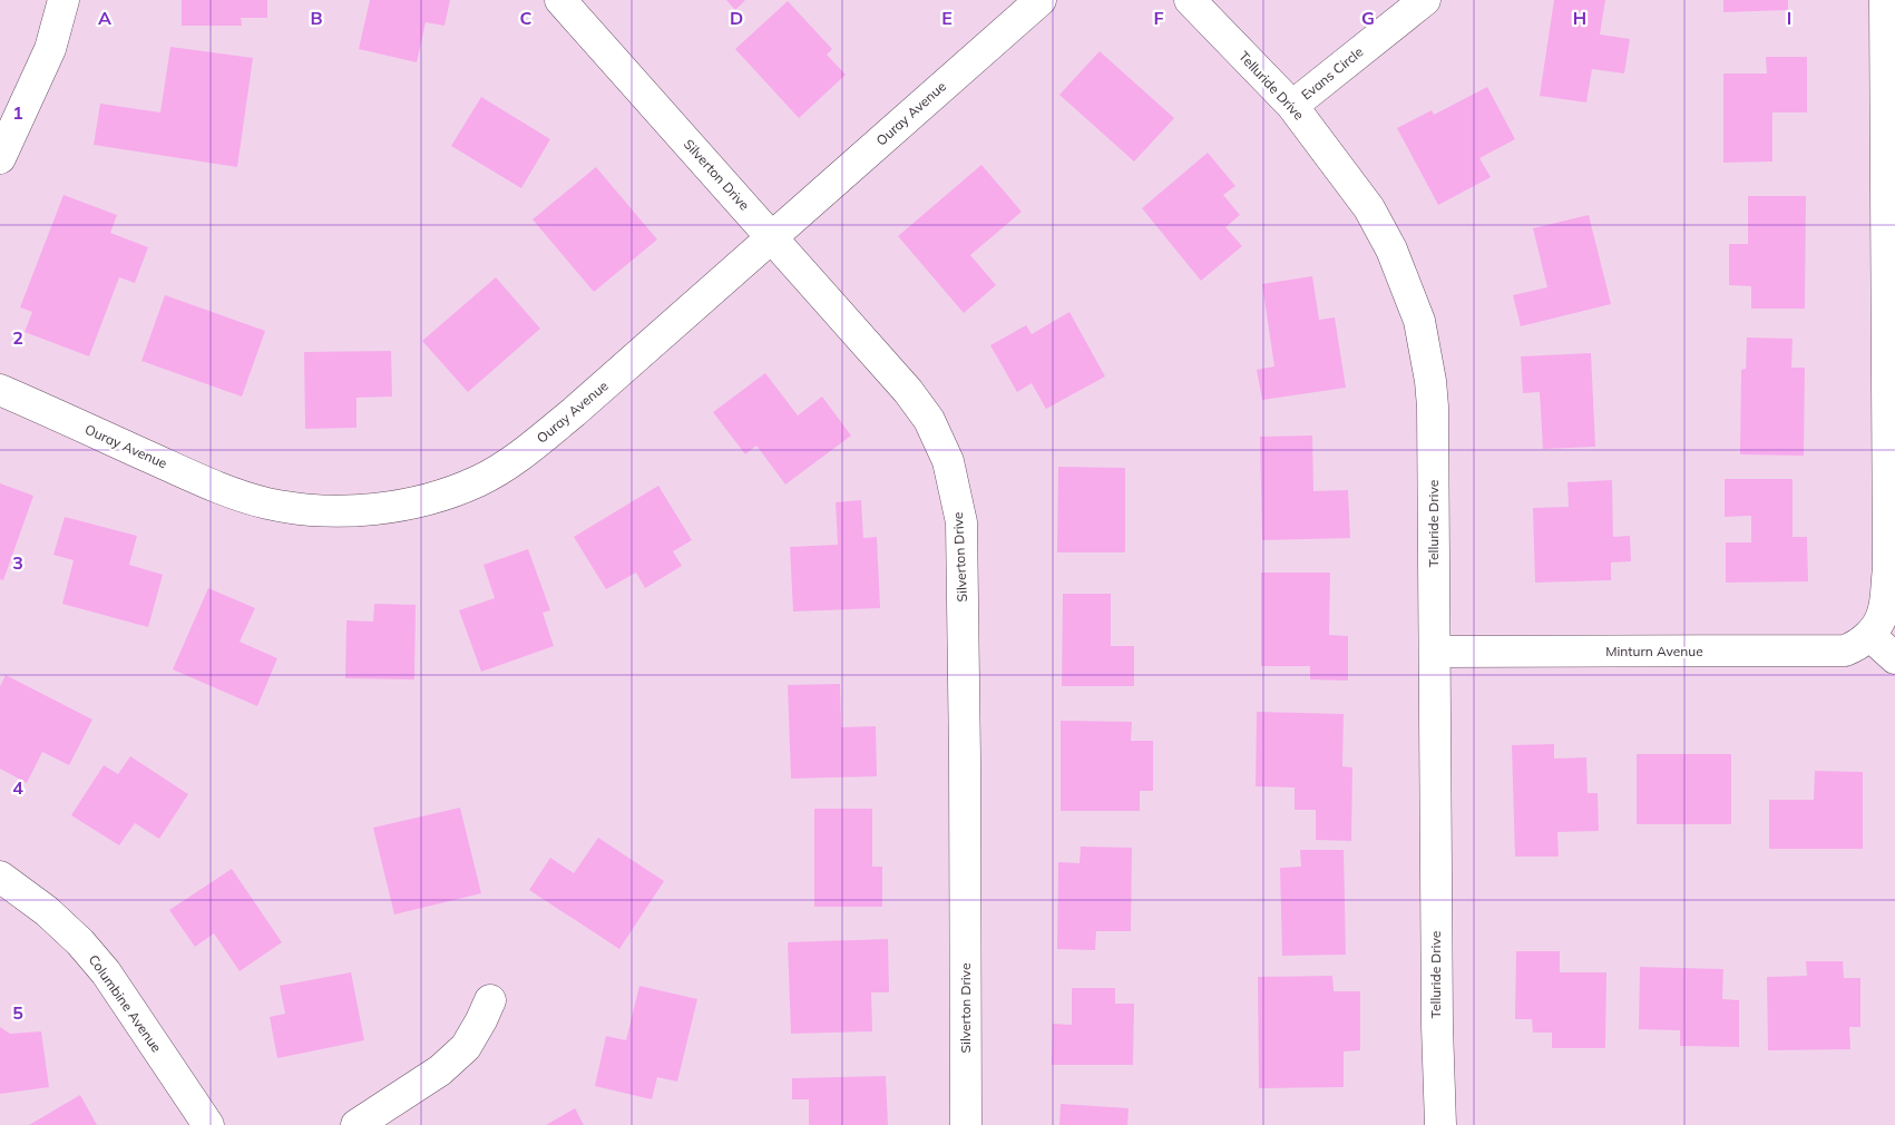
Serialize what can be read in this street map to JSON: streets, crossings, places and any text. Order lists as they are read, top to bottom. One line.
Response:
{"streets":{"street":["Evans Circle","Telluride Drive","Ouray Avenue","Silverton Drive","Minturn Avenue","Columbine Avenue"]},"crossings":[["Evans Circle","Telluride Drive"],["Telluride Drive","Minturn Avenue"],["Ouray Avenue","Silverton Drive"]],"grid":{"columns":["A","B","C","D","E","F","G","H","I"],"rows":["1","2","3","4","5"]}}
